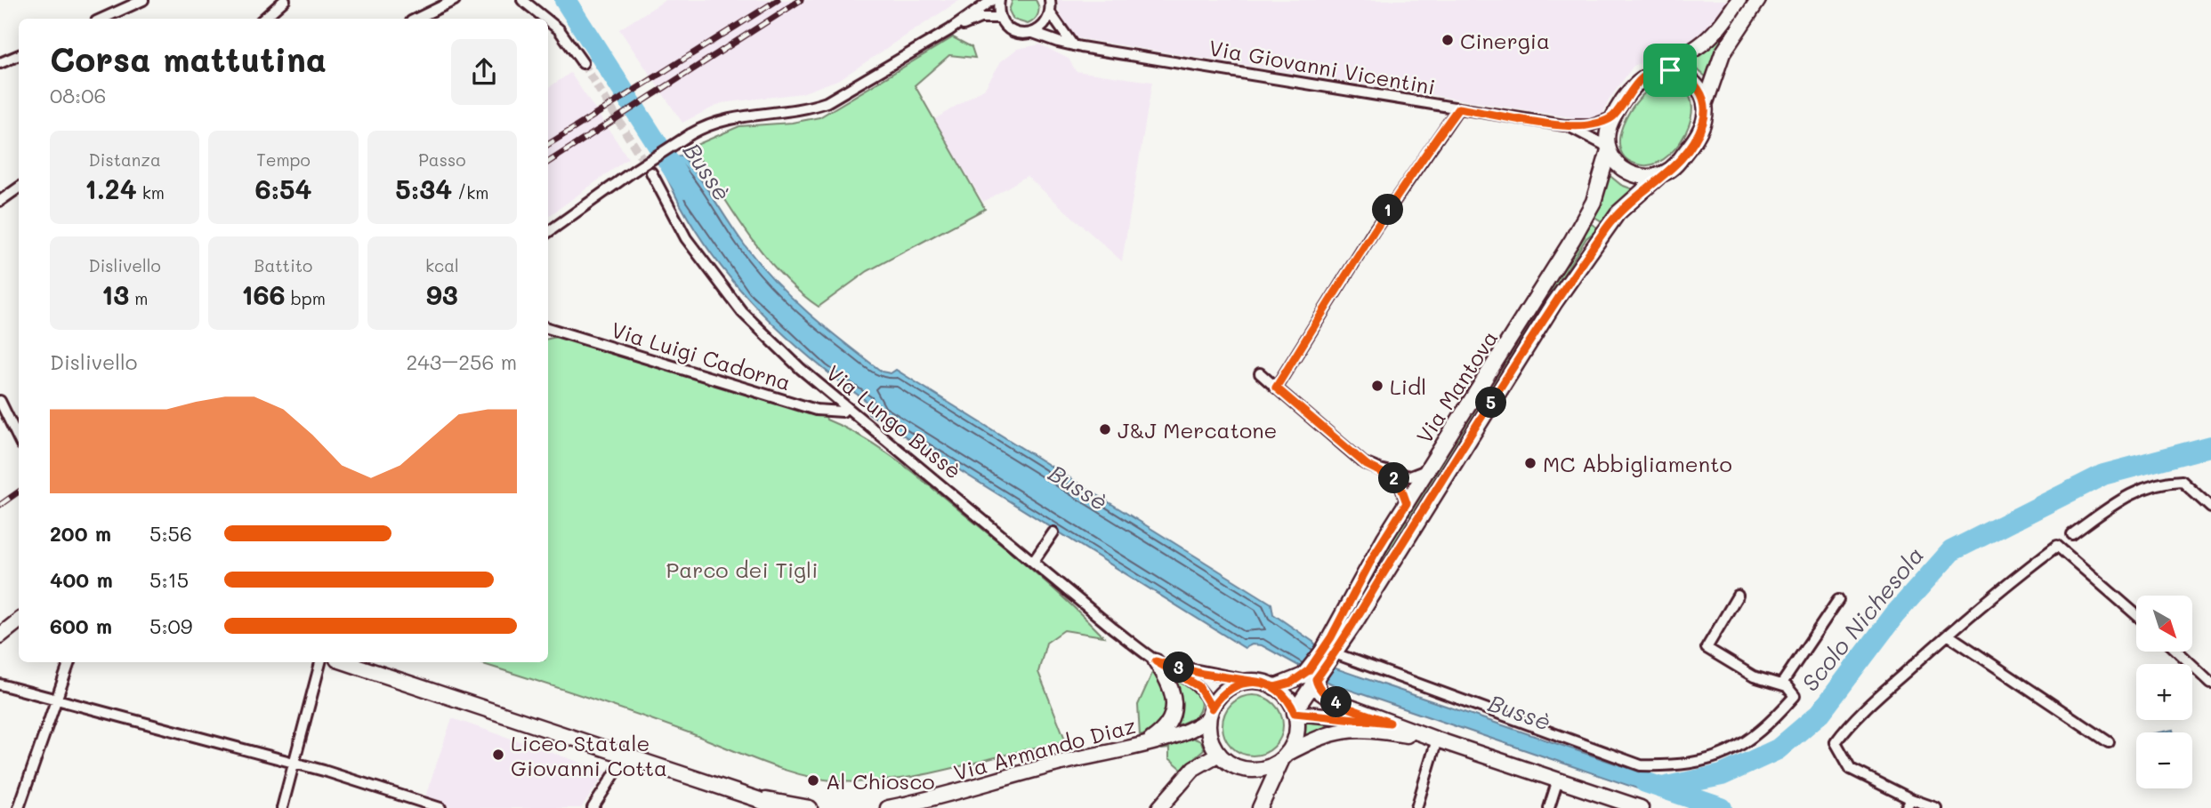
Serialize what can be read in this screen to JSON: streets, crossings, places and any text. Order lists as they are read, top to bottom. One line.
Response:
{"streets":{"main road":["Via Mantova","Via Armando Diaz"],"street":["Via Giovanni Vicentini","Via Luigi Cadorna","Via Lungo Bussè"]},"crossings":[["Via Giovanni Vicentini","Via Mantova"],["Via Luigi Cadorna","Via Lungo Bussè"],["Via Mantova","Via Lungo Bussè"],["Via Mantova","Via Armando Diaz"],["Via Lungo Bussè","Via Armando Diaz"]],"water":["Bussè","Scolo Nichesola"],"parks":["Parco dei Tigli"],"places":["Cinergia","Lidl","J&J Mercatone","MC Abbigliamento","Liceo Statale Giovanni Cotta","Al Chiosco"],"north":"bottom right","page":{"heading":["Corsa mattutina","08:06"],"stats":[["Distanza","1.24 km"],["Tempo","6:54"],["Passo","5:34 /km"],["Dislivello","13 m"],["Battito","166 bpm"],["kcal","93"]],"pins":["1","5","2","3","4"],"chart":["Dislivello","243–256 m"],"list":[{"name":"200 m","note":"5:56"},{"name":"400 m","note":"5:15"},{"name":"600 m","note":"5:09"}],"map_buttons":["+","−"]}}
